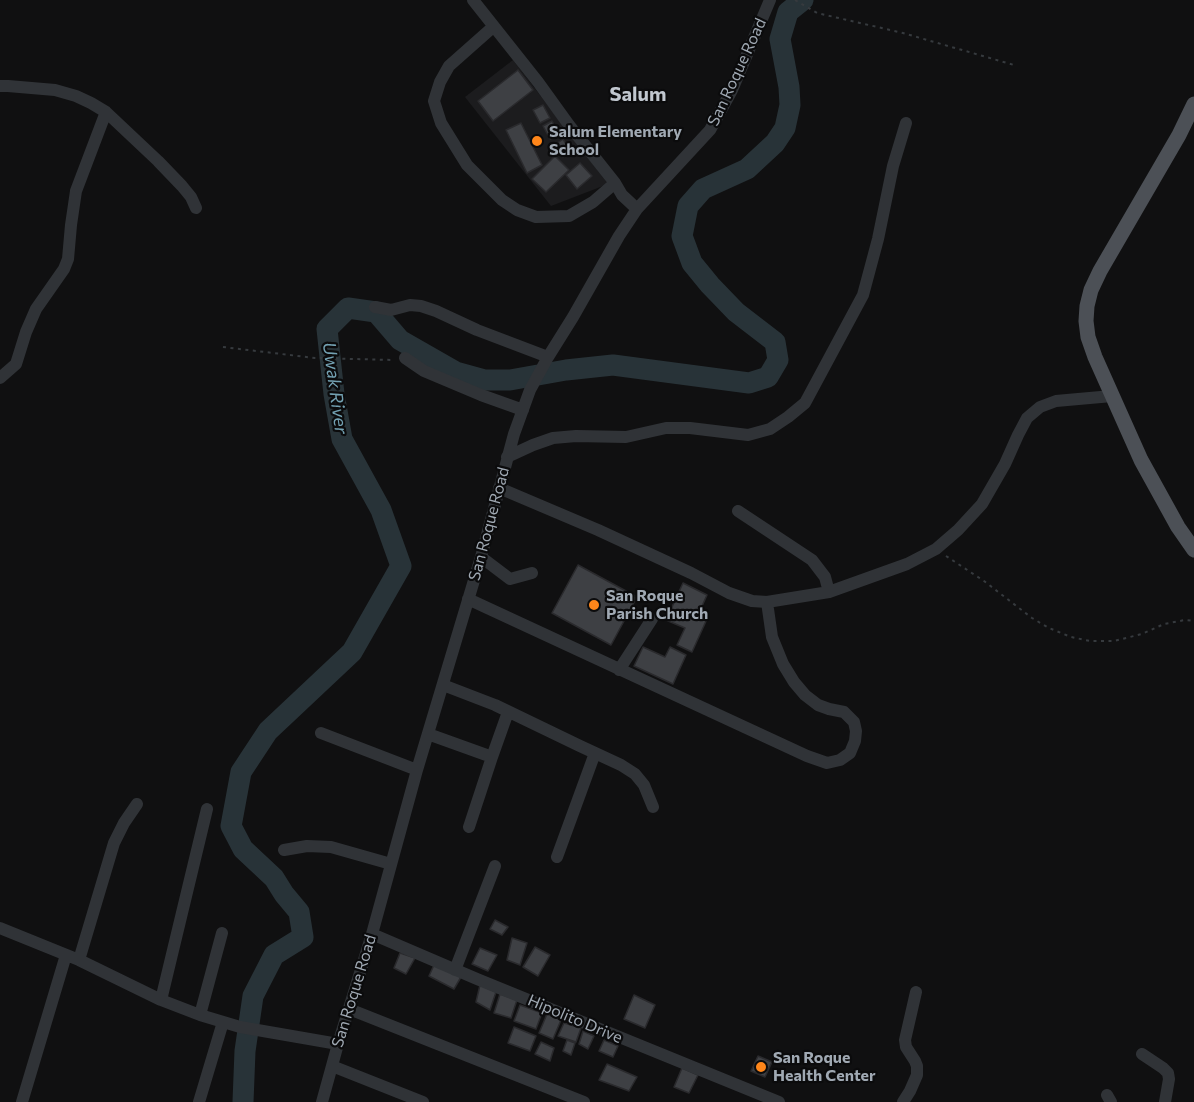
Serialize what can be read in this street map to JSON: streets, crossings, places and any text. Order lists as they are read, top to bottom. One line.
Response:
{"streets":{"street":["San Roque Road","Hipolito Drive"]},"crossings":[["San Roque Road","Hipolito Drive"]],"districts":["Salum"],"water":["Uwak River"],"places":["Salum Elementary School","San Roque Parish Church","San Roque Health Center"]}
